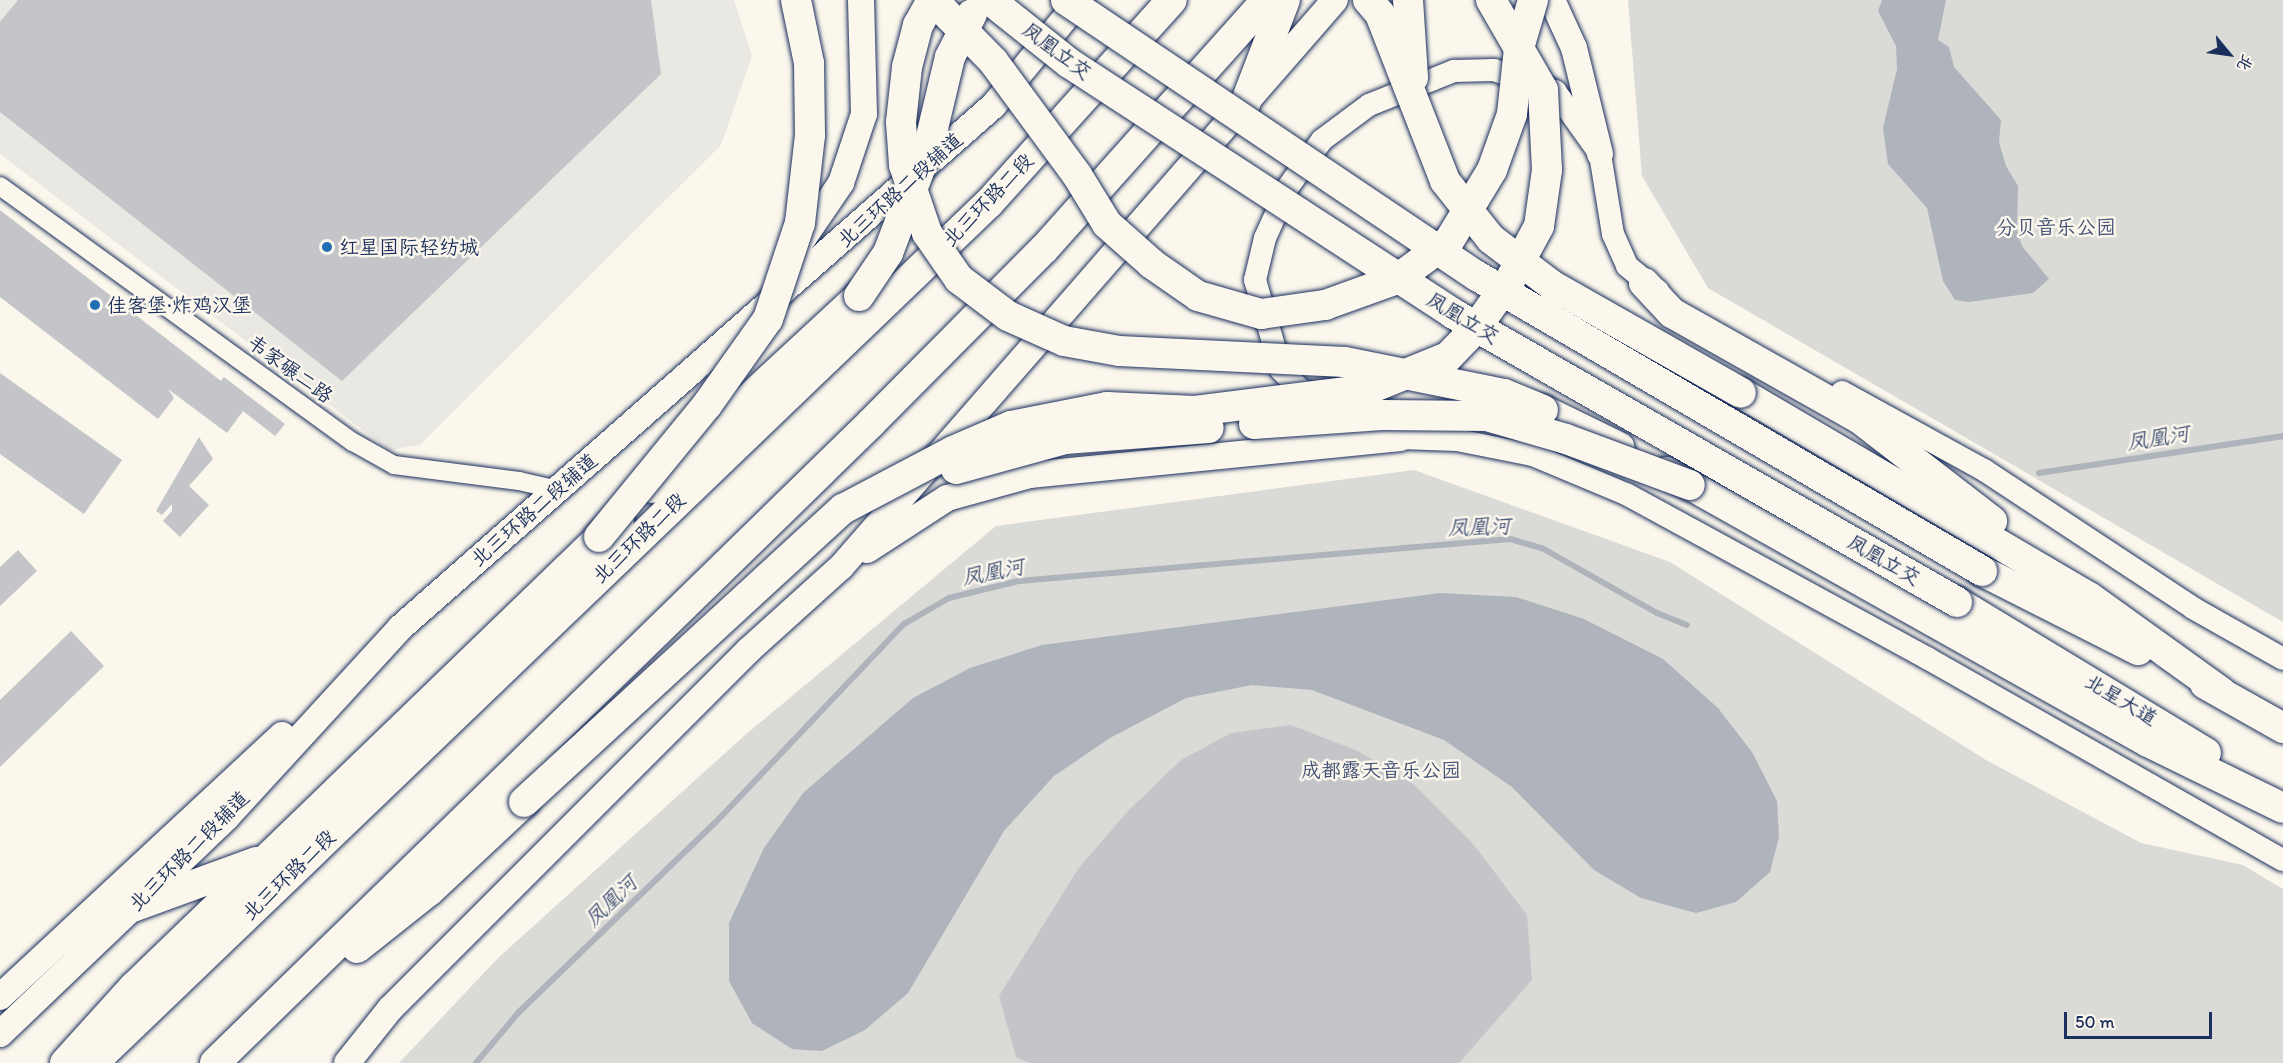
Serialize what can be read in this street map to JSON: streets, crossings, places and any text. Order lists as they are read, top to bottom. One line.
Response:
{"streets":{"highway":["凤凰立交","北三环路二段","北星大道"],"main road":["北三环路二段辅道"],"street":["韦家碾二路"]},"crossings":[["凤凰立交","北星大道"],["北三环路二段辅道","韦家碾二路"]],"water":["凤凰河"],"parks":["分贝音乐公园","成都露天音乐公园"],"places":["红星国际轻纺城","佳客堡·炸鸡汉堡"],"scale_bar":"50 m","north":"bottom right"}
